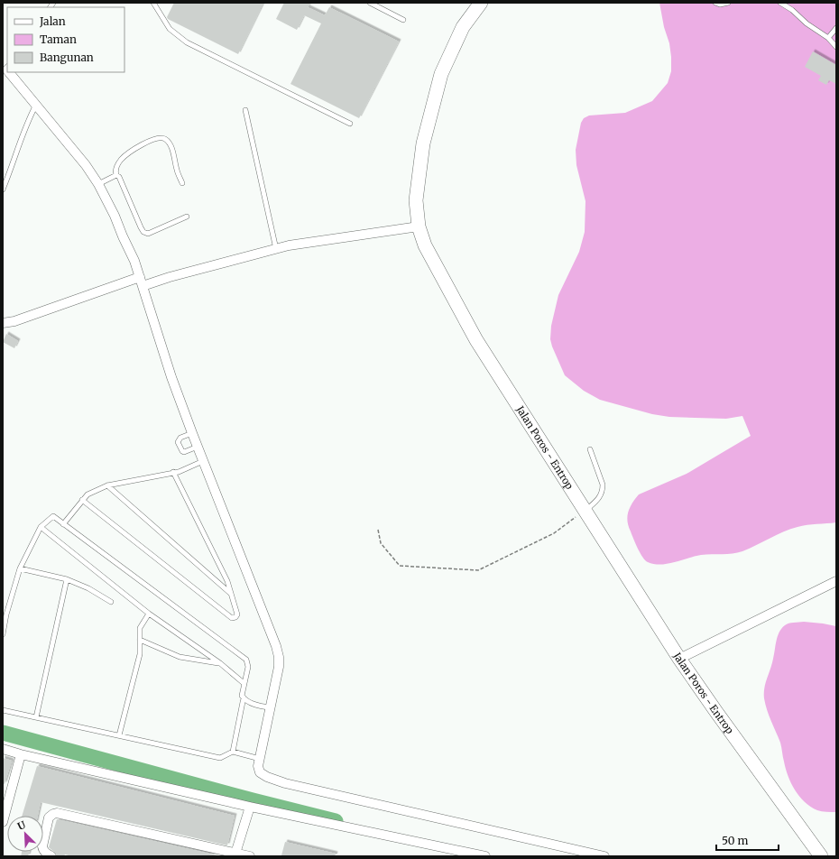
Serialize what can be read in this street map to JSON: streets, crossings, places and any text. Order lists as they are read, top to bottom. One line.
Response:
{"streets":{"main road":["Jalan Poros - Entrop"]},"legend":["Jalan","Taman","Bangunan"],"scale_bar":"50 m","north":"top left"}
